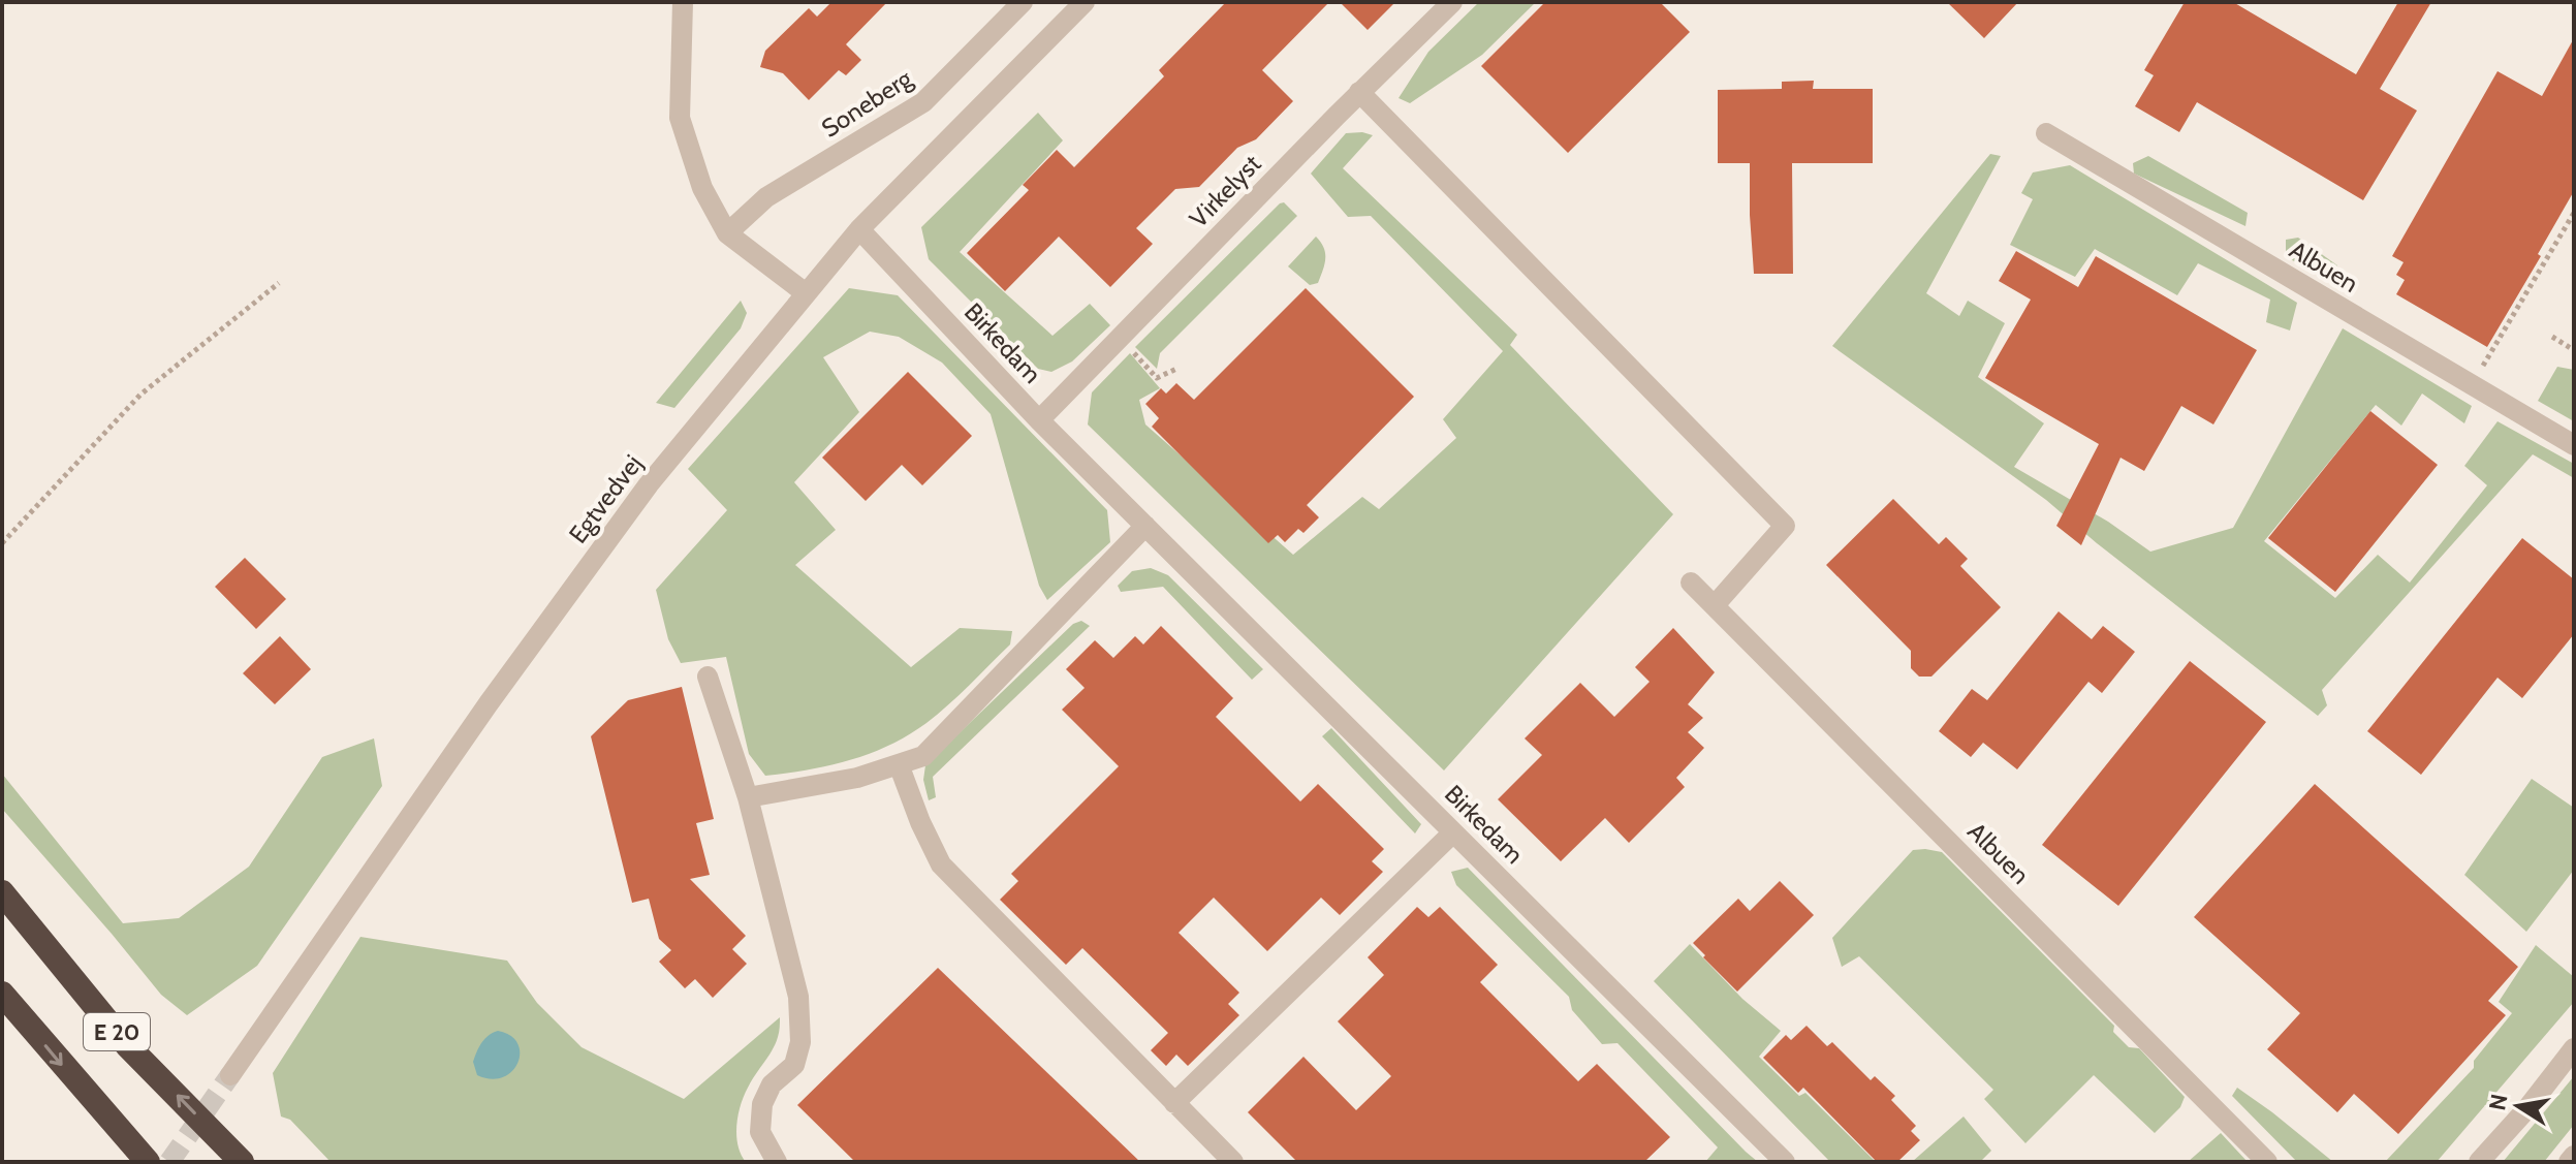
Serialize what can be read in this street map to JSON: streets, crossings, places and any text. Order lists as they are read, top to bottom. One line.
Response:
{"streets":{"highway":["E 20"],"street":["Soneberg","Virkelyst","Albuen","Birkedam","Egtvedvej"]},"crossings":[["Virkelyst","Birkedam"],["Birkedam","Egtvedvej"]],"north":"left"}
